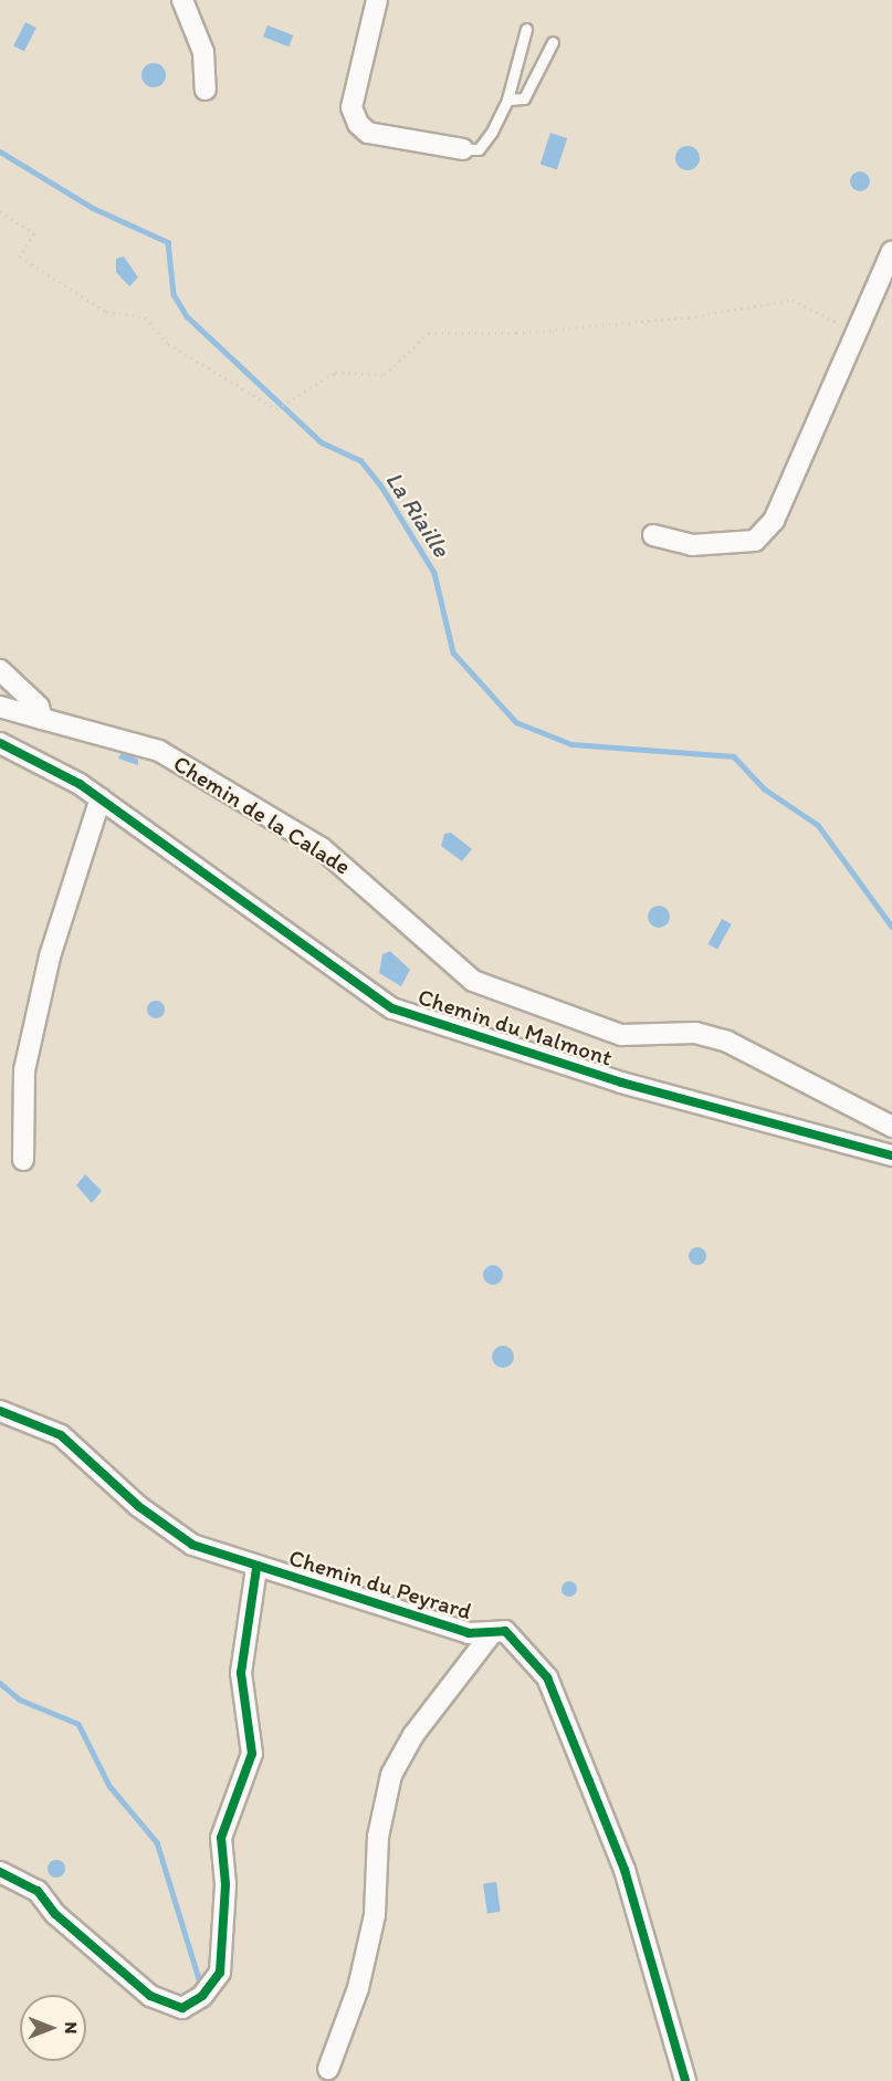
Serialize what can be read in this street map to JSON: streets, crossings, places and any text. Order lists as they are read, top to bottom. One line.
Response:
{"streets":{"street":["Chemin de la Calade","Chemin du Malmont","Chemin du Peyrard"]},"water":["La Riaille"],"north":"right"}
